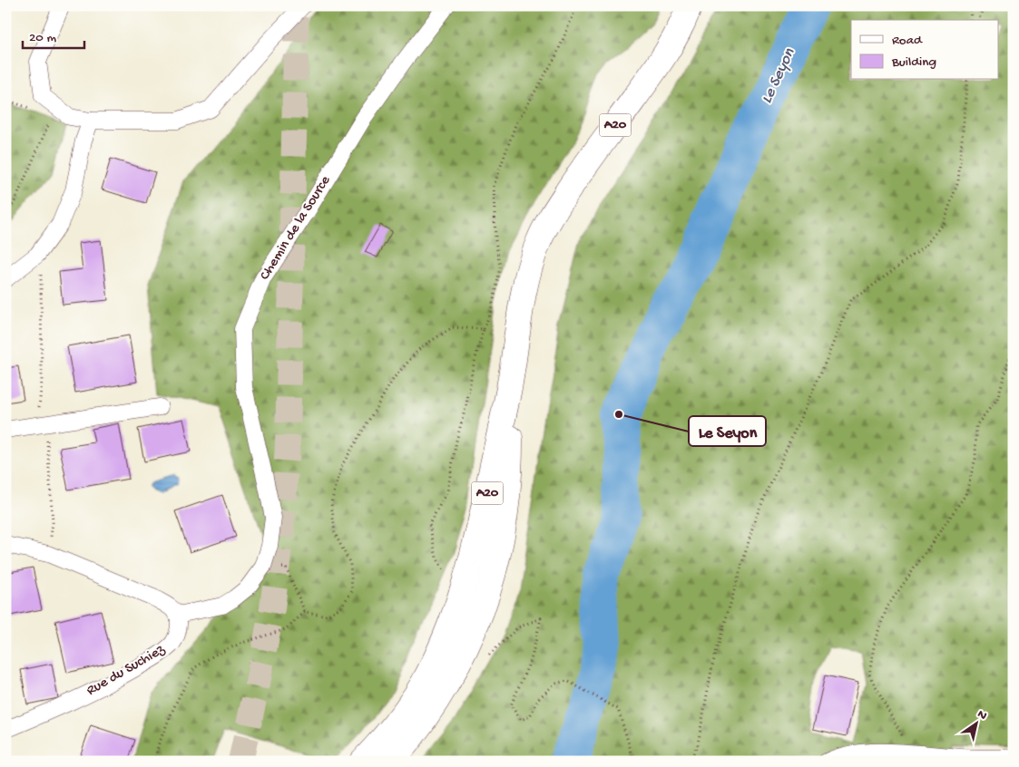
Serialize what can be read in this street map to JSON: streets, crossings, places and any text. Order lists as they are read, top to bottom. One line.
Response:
{"streets":{"highway":["A20"],"street":["Chemin de la Source","Rue du Suchiez"]},"crossings":[["Chemin de la Source","Rue du Suchiez"]],"water":["Le Seyon"],"places":["Le Seyon"],"legend":["Road","Building"],"scale_bar":"20 m","north":"top right"}
